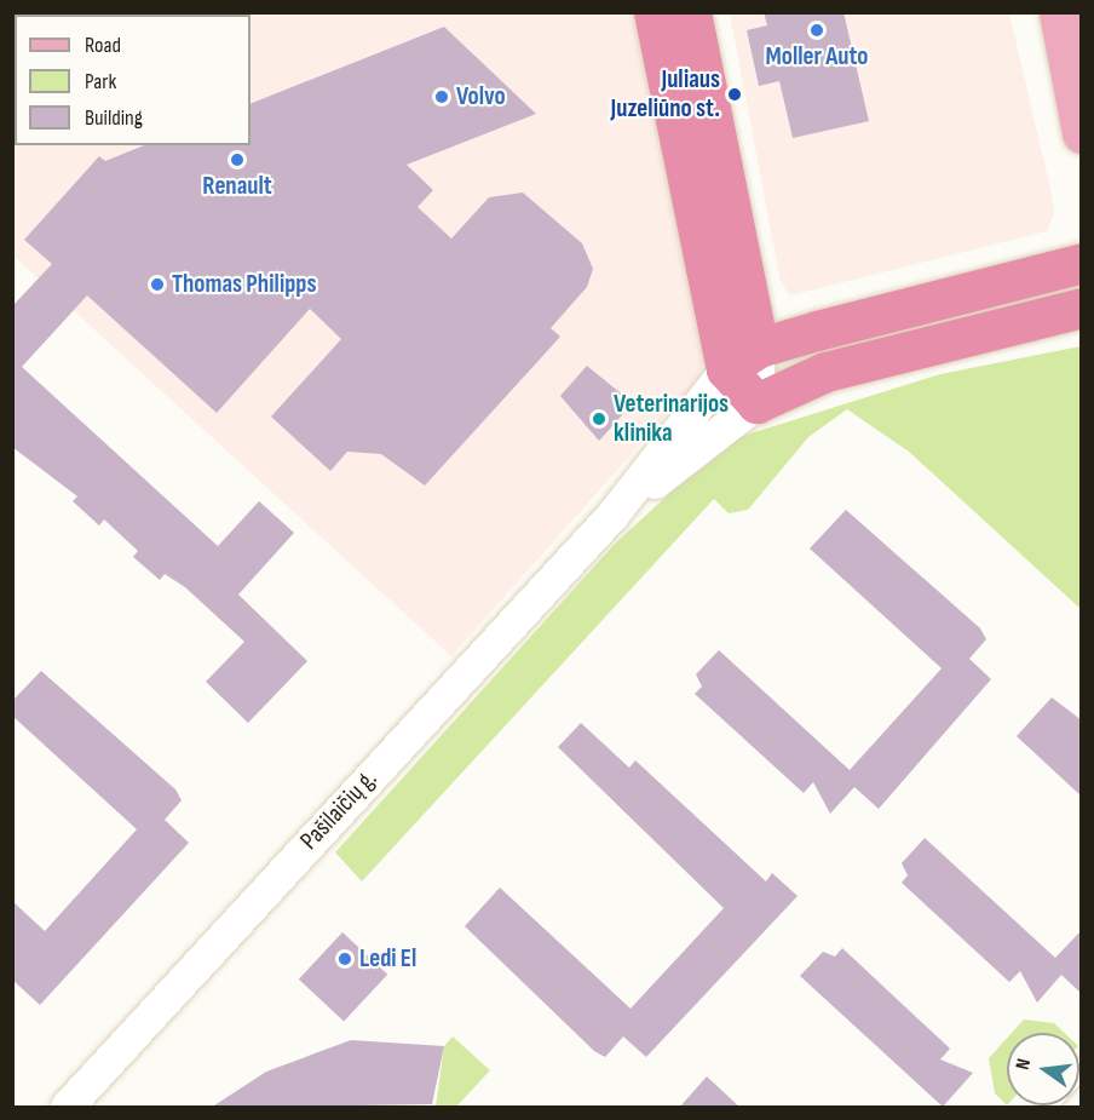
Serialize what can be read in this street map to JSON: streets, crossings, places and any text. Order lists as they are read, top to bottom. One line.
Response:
{"streets":{"street":["Pašilaičių g."]},"places":["Moller Auto","Juliaus Juzeliūno st.","Volvo","Renault","Thomas Philipps","Veterinarijos klinika","Ledi El"],"legend":["Road","Park","Building"],"north":"left"}
